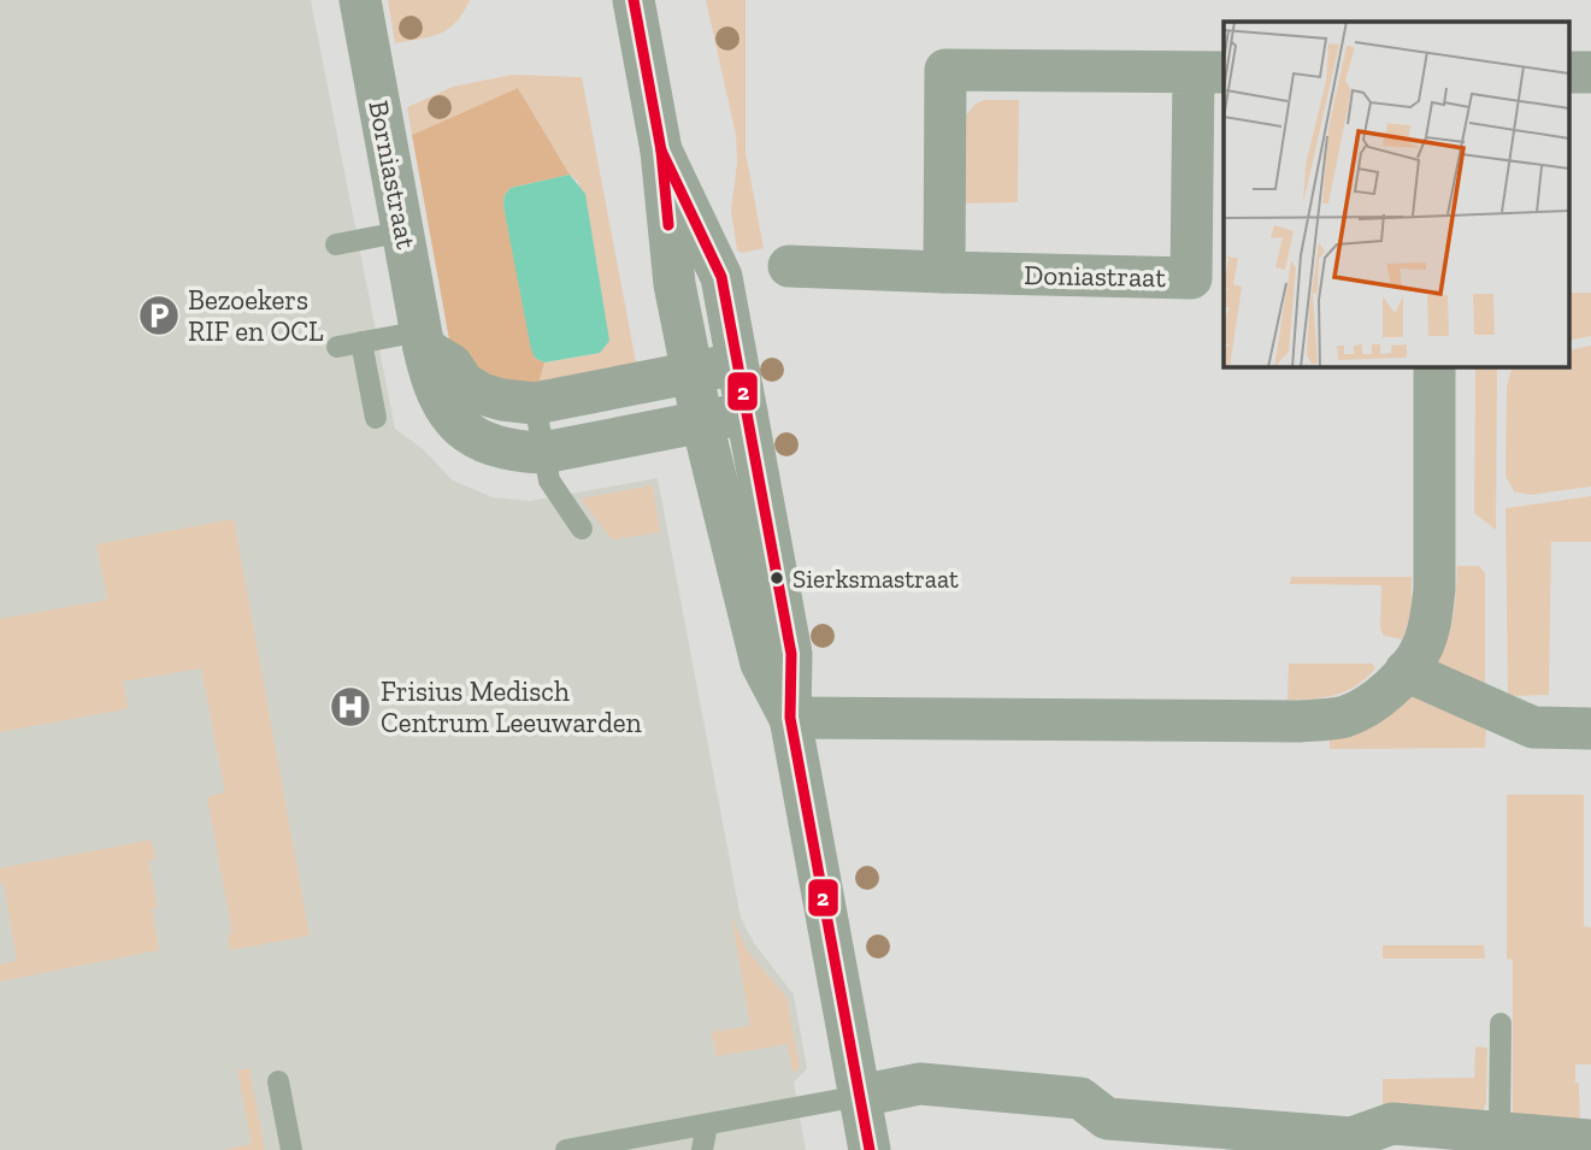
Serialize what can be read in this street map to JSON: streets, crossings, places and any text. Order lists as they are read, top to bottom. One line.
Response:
{"streets":{"street":["Borniastraat","Doniastraat"]},"places":{"parking":["Bezoekers RIF en OCL"],"other":["Sierksmastraat"],"hospital":["Frisius Medisch Centrum Leeuwarden"]},"lines":["transit line 2"]}
